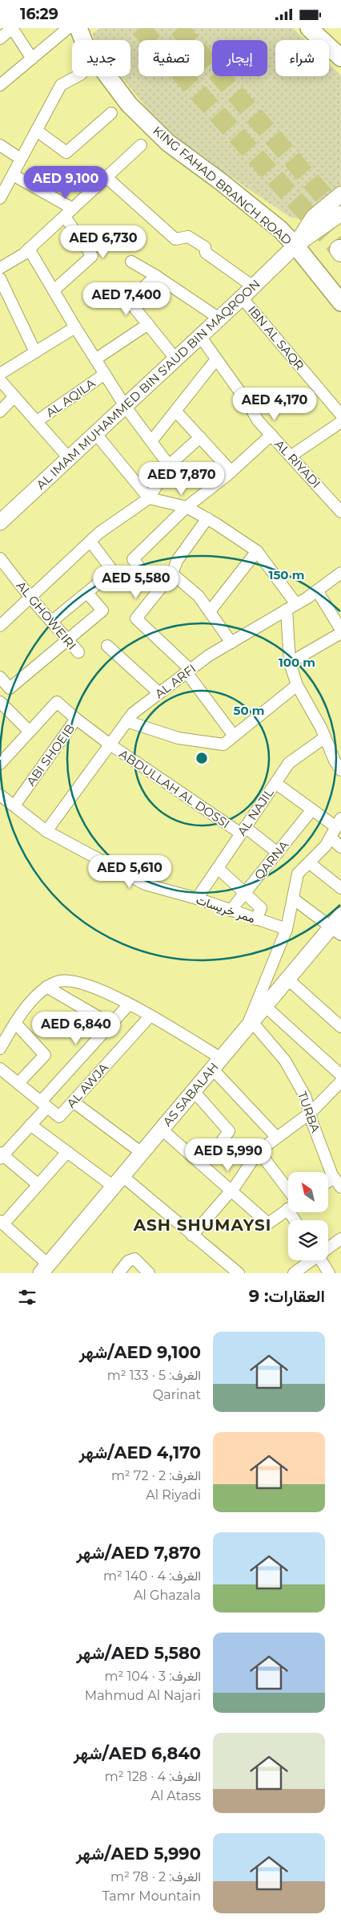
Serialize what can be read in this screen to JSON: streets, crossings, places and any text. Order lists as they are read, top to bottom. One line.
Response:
{"streets":{"main road":["KING FAHAD BRANCH ROAD"],"street":["IBN AL SAQR","AL IMAM MUHAMMED BIN S'AUD BIN MAQROON","AL AQILA","AL RIYADI","AL GHOWEIRI","AL ARFI","ABI SHOEIB","ABDULLAH AL DOSSI","AL NAJIL","QARNA","ممر خريسات","AL AWJA","AS SABALAH","TURBA"]},"crossings":[["KING FAHAD BRANCH ROAD","AL IMAM MUHAMMED BIN S'AUD BIN MAQROON"],["IBN AL SAQR","AL IMAM MUHAMMED BIN S'AUD BIN MAQROON"],["AL IMAM MUHAMMED BIN S'AUD BIN MAQROON","AL RIYADI"],["AL ARFI","ABI SHOEIB"],["AL ARFI","ABDULLAH AL DOSSI"],["AL ARFI","ممر خريسات"],["ABI SHOEIB","ABDULLAH AL DOSSI"],["ABI SHOEIB","ممر خريسات"],["ABDULLAH AL DOSSI","AL NAJIL"],["ABDULLAH AL DOSSI","QARNA"],["AL NAJIL","ممر خريسات"],["QARNA","ممر خريسات"],["AS SABALAH","TURBA"]],"districts":["ASH SHUMAYSI"],"north":"top left","page":{"status":"16:29","chip":["شراء","إيجار","تصفية","جديد"],"price":["AED 9,100","AED 6,730","AED 7,400","AED 4,170","AED 7,870","AED 5,580","AED 5,610","AED 6,840","AED 5,990"],"heading":"العقارات: 9","list":[{"name":"AED 9,100/شهر","note":"الغرف: 5 · 133 m² · Qarinat"},{"name":"AED 4,170/شهر","note":"الغرف: 2 · 72 m² · Al Riyadi"},{"name":"AED 7,870/شهر","note":"الغرف: 4 · 140 m² · Al Ghazala"},{"name":"AED 5,580/شهر","note":"الغرف: 3 · 104 m² · Mahmud Al Najari"},{"name":"AED 6,840/شهر","note":"الغرف: 4 · 128 m² · Al Atass"},{"name":"AED 5,990/شهر","note":"الغرف: 2 · 78 m² · Tamr Mountain"}]},"rings":["150 m","100 m","50 m"]}
